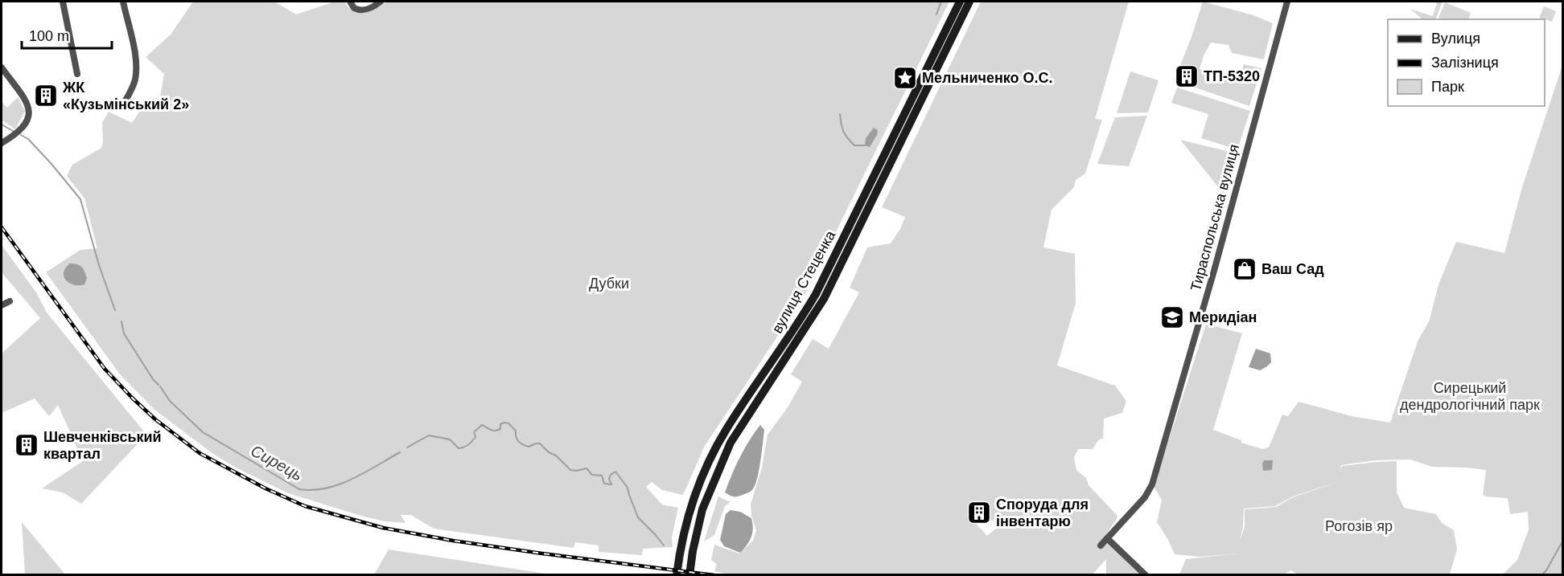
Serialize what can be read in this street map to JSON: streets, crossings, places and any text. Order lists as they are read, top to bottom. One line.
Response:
{"streets":{"main road":["вулиця Стеценка"],"street":["Тираспольська вулиця"]},"water":["Сирець"],"parks":["Дубки","Сирецький дендрологічний парк","Рогозів яр"],"places":{"building":["ТП-5320","ЖК «Кузьмінський 2»","Шевченківський квартал","Споруда для інвентарю"],"place":["Мельниченко О.С."],"shop":["Ваш Сад"],"school or university":["Меридіан"]},"legend":["Вулиця","Залізниця","Парк"],"scale_bar":"100 m"}
